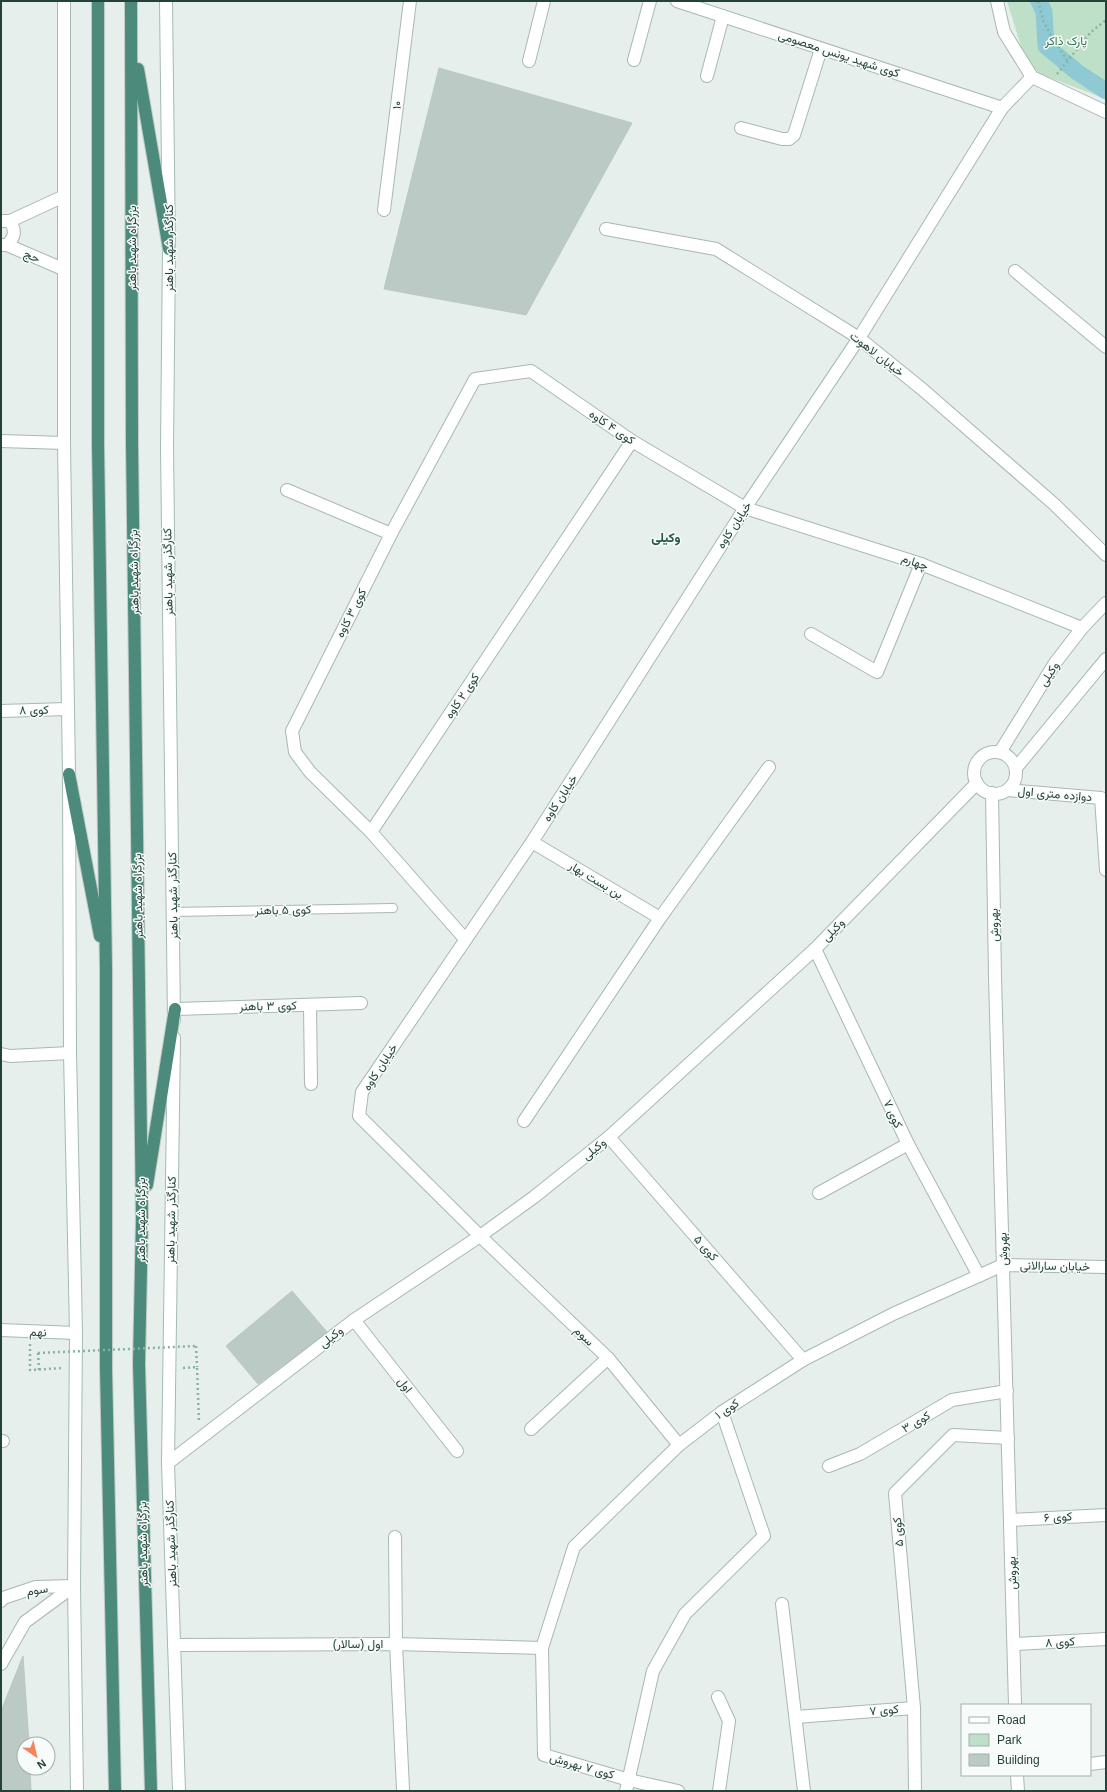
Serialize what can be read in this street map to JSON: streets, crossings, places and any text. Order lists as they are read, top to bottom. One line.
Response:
{"streets":{"highway":["بزرگراه شهید باهنر"],"street":["کوی شهید یونس معصومی","۱۰","کنارگذر شهید باهنر","حج","خیابان لاهوت","کوی ۴ کاوه","خیابان کاوه","چهارم","کوی ۳ کاوه","وکیلی","کوی ۲ کاوه","کوی ۸","دوازده متری اول","بن بست بهار","بهروش","کوی ۳ باهنر","کوی ۷","کوی ۵","خیابان سارالانی","نهم","سوم","اول","کوی ۱","کوی ۳","کوی ۶","اول (سالار)","کوی ۷ بهروش"],"lane":["کوی ۵ باهنر"]},"crossings":[["کوی شهید یونس معصومی","خیابان کاوه"],["کنارگذر شهید باهنر","وکیلی"],["کنارگذر شهید باهنر","کوی ۵ باهنر"],["کنارگذر شهید باهنر","کوی ۳ باهنر"],["کنارگذر شهید باهنر","اول (سالار)"],["خیابان لاهوت","خیابان کاوه"],["کوی ۴ کاوه","خیابان کاوه"],["کوی ۴ کاوه","چهارم"],["کوی ۴ کاوه","کوی ۳ کاوه"],["کوی ۴ کاوه","کوی ۲ کاوه"],["خیابان کاوه","چهارم"],["خیابان کاوه","وکیلی"],["خیابان کاوه","بن بست بهار"],["خیابان کاوه","سوم"],["چهارم","وکیلی"],["کوی ۳ کاوه","کوی ۲ کاوه"],["وکیلی","دوازده متری اول"],["وکیلی","بهروش"],["وکیلی","کوی ۷"],["وکیلی","کوی ۵"],["وکیلی","سوم"],["وکیلی","اول"],["کوی ۸","بهروش"],["دوازده متری اول","بهروش"],["بهروش","کوی ۵"],["بهروش","خیابان سارالانی"],["بهروش","کوی ۱"],["بهروش","کوی ۳"],["بهروش","کوی ۶"],["کوی ۷","کوی ۵"],["کوی ۷","کوی ۱"],["کوی ۵","کوی ۱"],["خیابان سارالانی","کوی ۱"],["سوم","کوی ۱"],["کوی ۱","اول (سالار)"],["کوی ۱","کوی ۷ بهروش"],["اول (سالار)","کوی ۷ بهروش"]],"districts":["وکیلی"],"parks":["پارک ذاکر"],"legend":["Road","Park","Building"],"north":"bottom right"}
